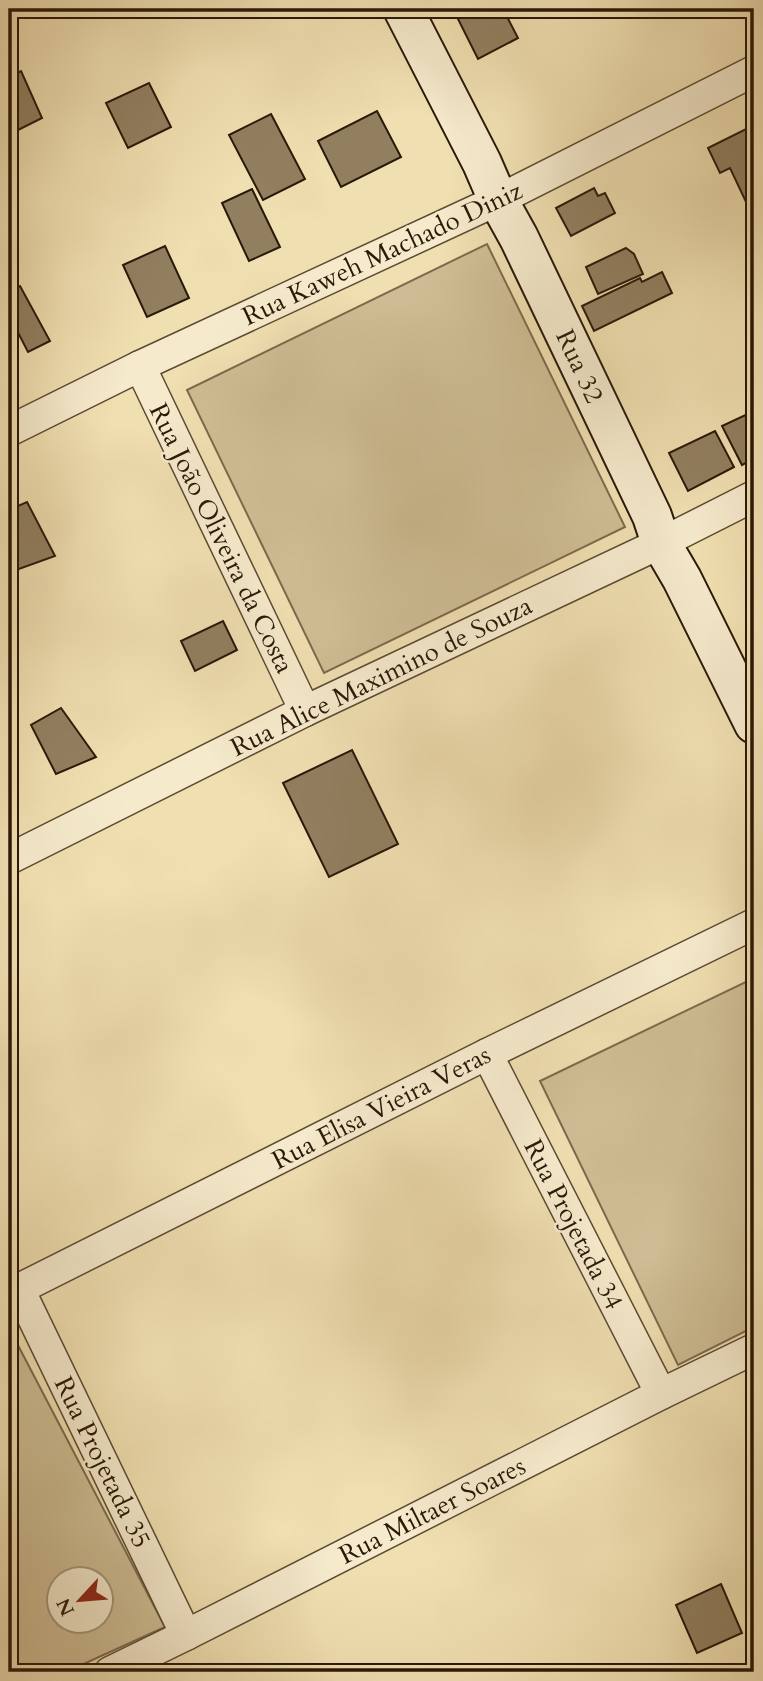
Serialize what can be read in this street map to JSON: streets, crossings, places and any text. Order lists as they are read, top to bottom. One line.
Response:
{"streets":{"main road":["Rua 32"],"street":["Rua Kaweh Machado Diniz","Rua João Oliveira da Costa","Rua Alice Maximino de Souza","Rua Elisa Vieira Veras","Rua Projetada 34","Rua Projetada 35","Rua Miltaer Soares"]},"crossings":[["Rua Kaweh Machado Diniz","Rua 32"],["Rua Kaweh Machado Diniz","Rua João Oliveira da Costa"],["Rua 32","Rua Alice Maximino de Souza"],["Rua João Oliveira da Costa","Rua Alice Maximino de Souza"],["Rua Elisa Vieira Veras","Rua Projetada 34"],["Rua Elisa Vieira Veras","Rua Projetada 35"],["Rua Projetada 34","Rua Miltaer Soares"],["Rua Projetada 35","Rua Miltaer Soares"]],"north":"bottom left"}
